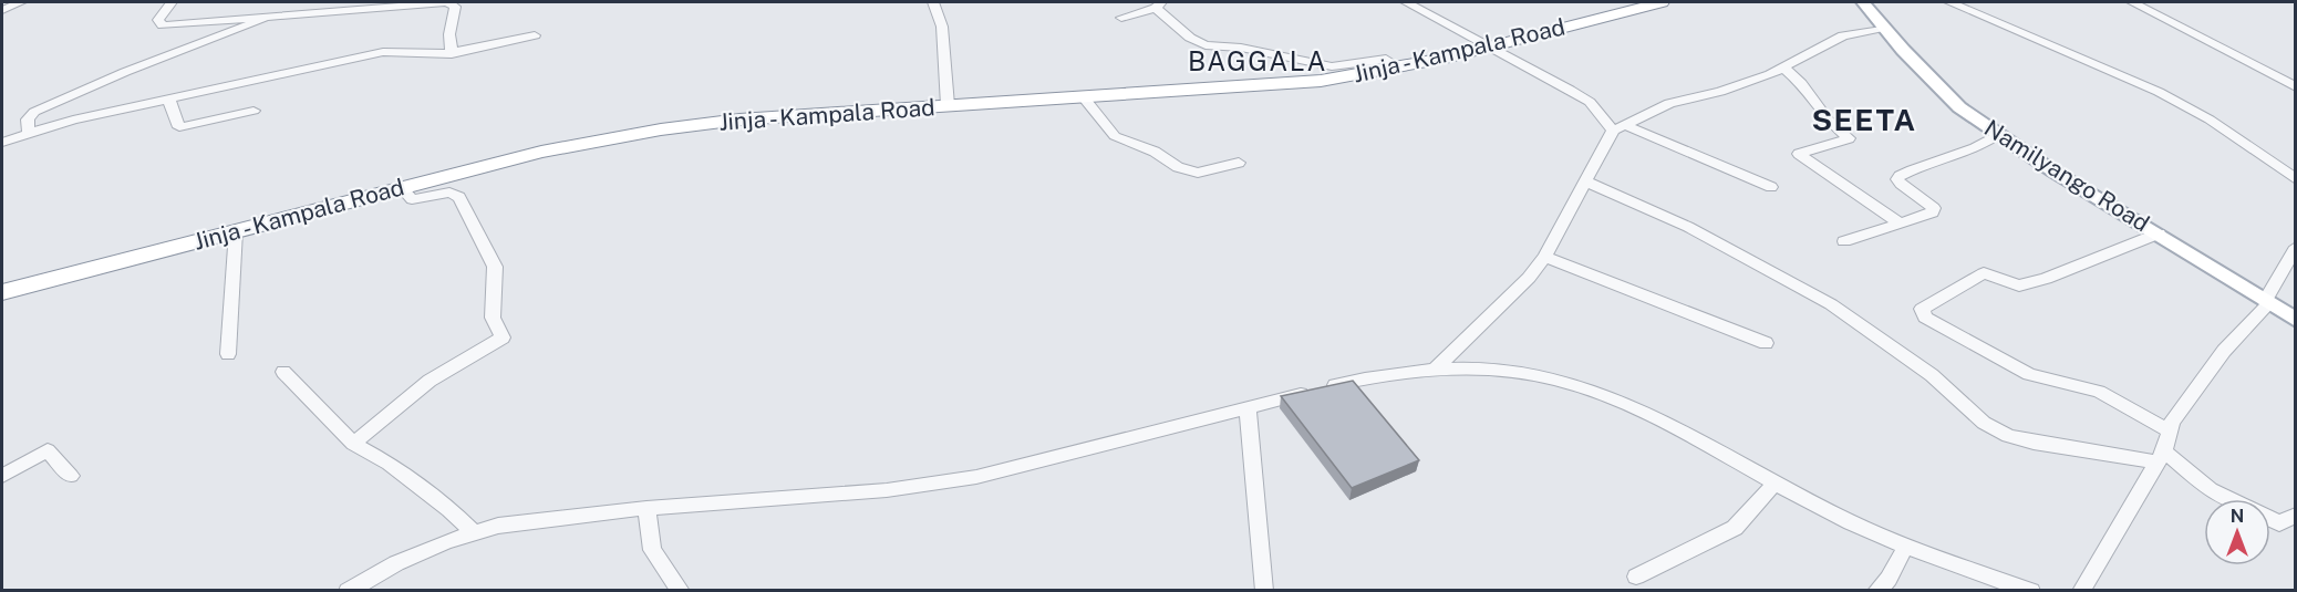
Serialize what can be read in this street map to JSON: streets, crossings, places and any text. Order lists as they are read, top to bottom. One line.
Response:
{"streets":{"highway":["Jinja - Kampala Road"],"main road":["Namilyango Road"]},"districts":["BAGGALA","SEETA"],"north":"top"}
